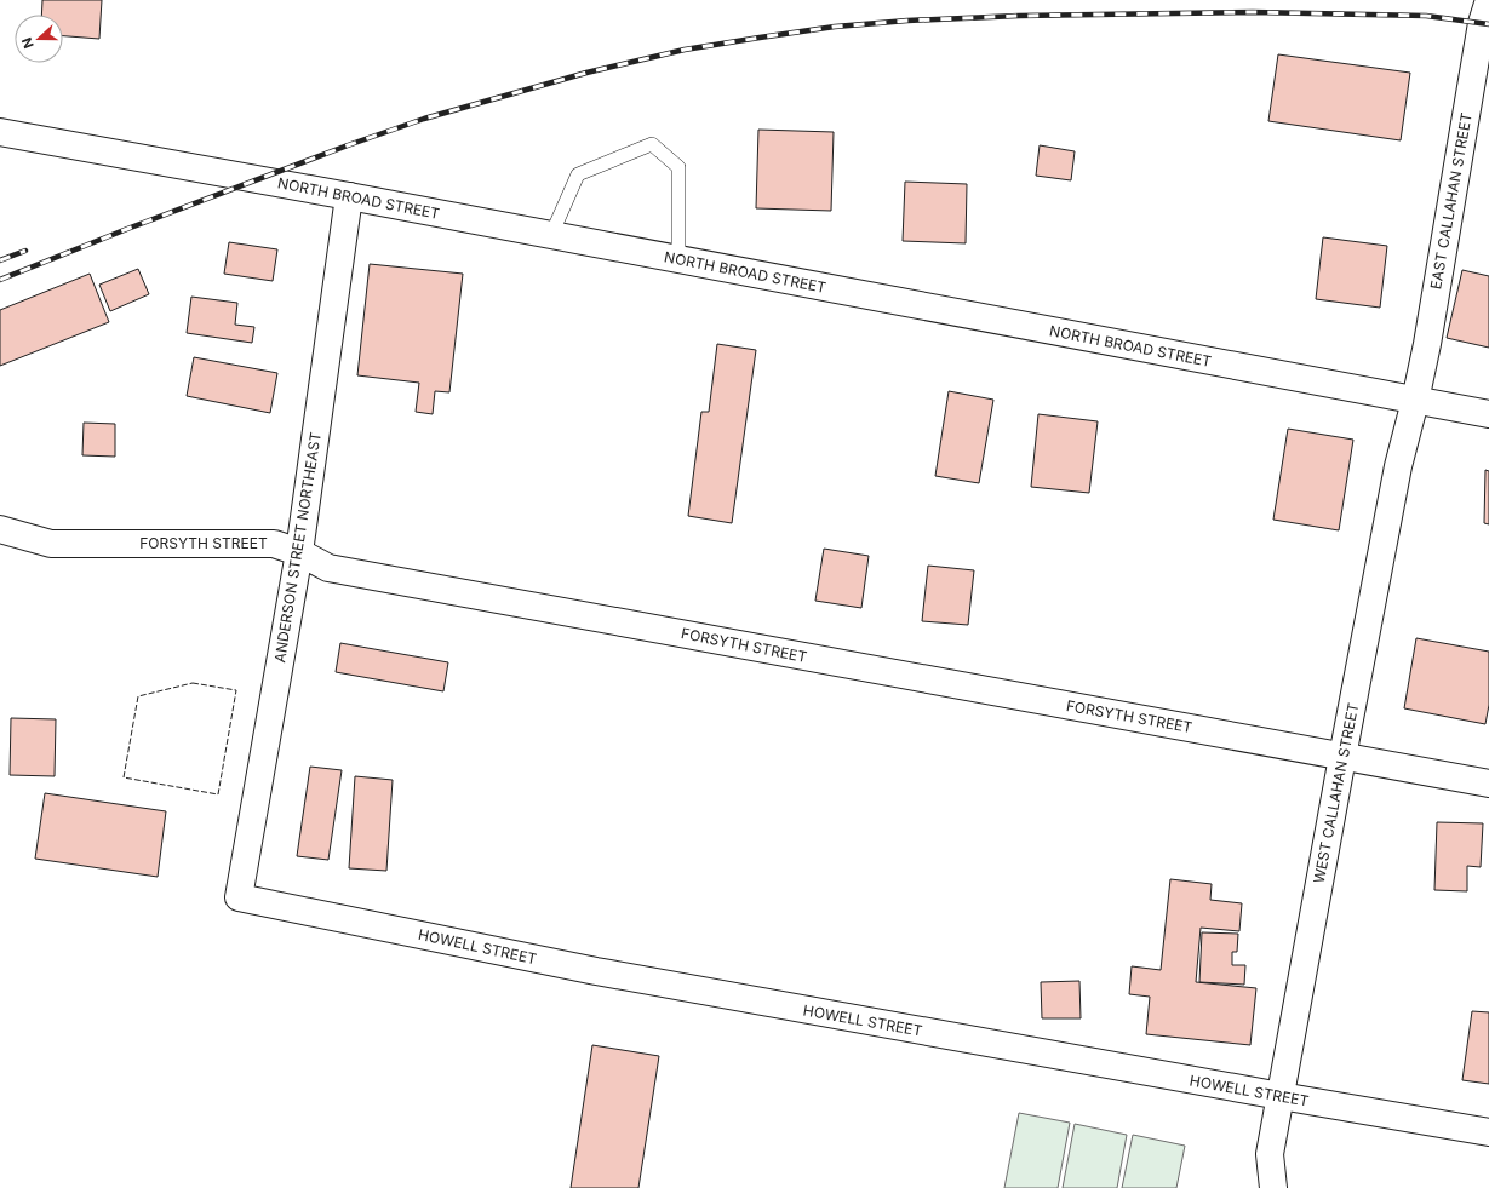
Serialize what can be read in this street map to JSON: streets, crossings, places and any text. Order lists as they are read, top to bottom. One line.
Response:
{"streets":{"street":["NORTH BROAD STREET","EAST CALLAHAN STREET","FORSYTH STREET","ANDERSON STREET NORTHEAST","WEST CALLAHAN STREET","HOWELL STREET"]},"crossings":[["NORTH BROAD STREET","EAST CALLAHAN STREET"],["NORTH BROAD STREET","ANDERSON STREET NORTHEAST"],["NORTH BROAD STREET","WEST CALLAHAN STREET"],["EAST CALLAHAN STREET","WEST CALLAHAN STREET"],["FORSYTH STREET","ANDERSON STREET NORTHEAST"],["FORSYTH STREET","WEST CALLAHAN STREET"],["ANDERSON STREET NORTHEAST","HOWELL STREET"],["WEST CALLAHAN STREET","HOWELL STREET"]],"north":"left"}
